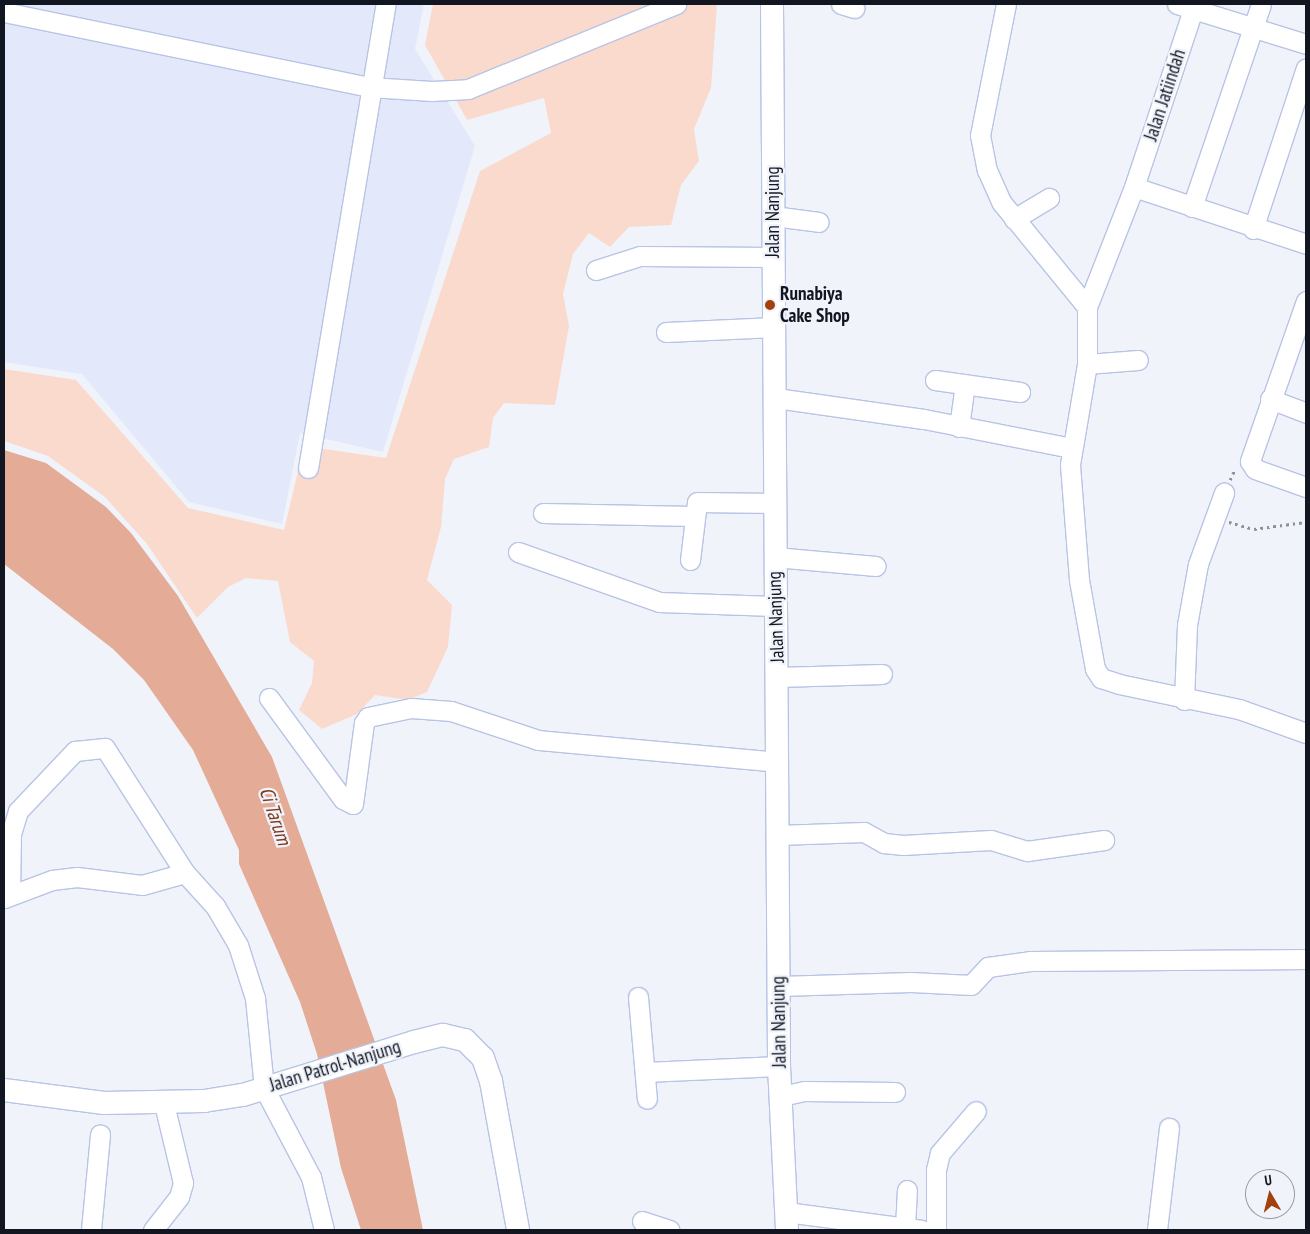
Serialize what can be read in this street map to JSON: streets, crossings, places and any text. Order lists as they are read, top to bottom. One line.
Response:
{"streets":{"main road":["Jalan Nanjung","Jalan Patrol-Nanjung"],"street":["Jalan Jatiindah"]},"water":["Ci Tarum"],"places":["Runabiya Cake Shop"],"north":"top"}
